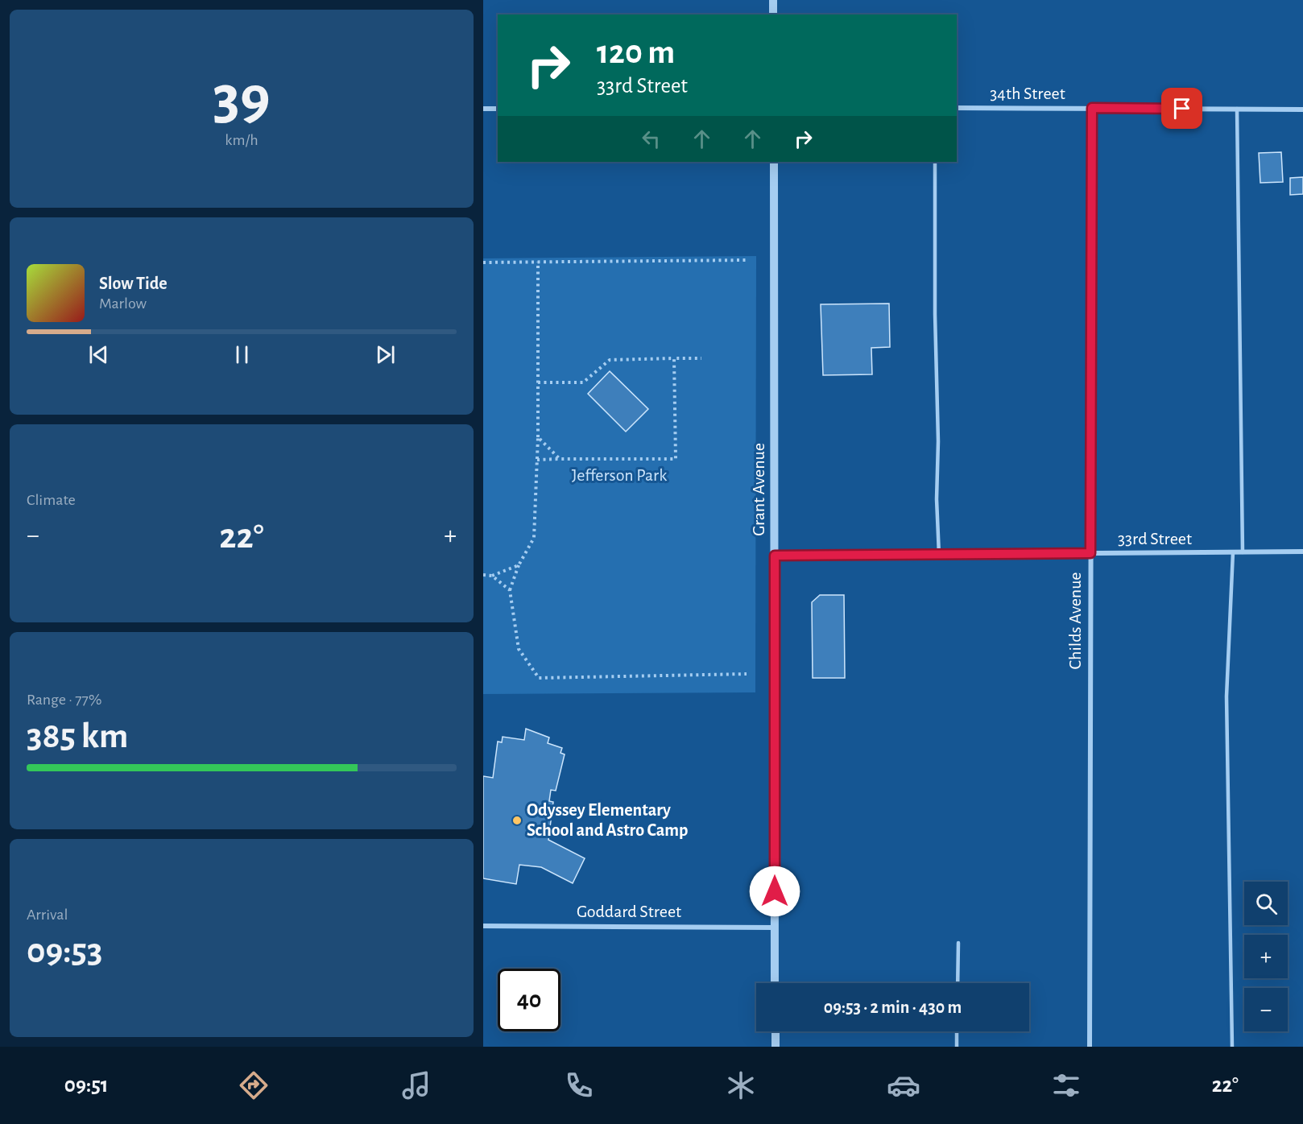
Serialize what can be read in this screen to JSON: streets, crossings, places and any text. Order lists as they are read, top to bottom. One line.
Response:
{"streets":{"street":["34th Street","Grant Avenue","33rd Street","Childs Avenue","Goddard Street"]},"crossings":[["34th Street","Childs Avenue"],["Grant Avenue","33rd Street"],["Grant Avenue","Goddard Street"],["33rd Street","Childs Avenue"]],"parks":["Jefferson Park"],"places":["Odyssey Elementary School and Astro Camp"],"page":{"tile":[["39","km/h"],"Climate",["Range · 77%","385 km"],["Arrival","09:53"]],"turn":["120 m","33rd Street"],"song":["Slow Tide","Marlow"],"heat":["−","22°","+"],"map_buttons":["+","−"],"limit":"40","trip":"09:53 · 2 min · 430 m","tabs":["09:51","22°"]}}
